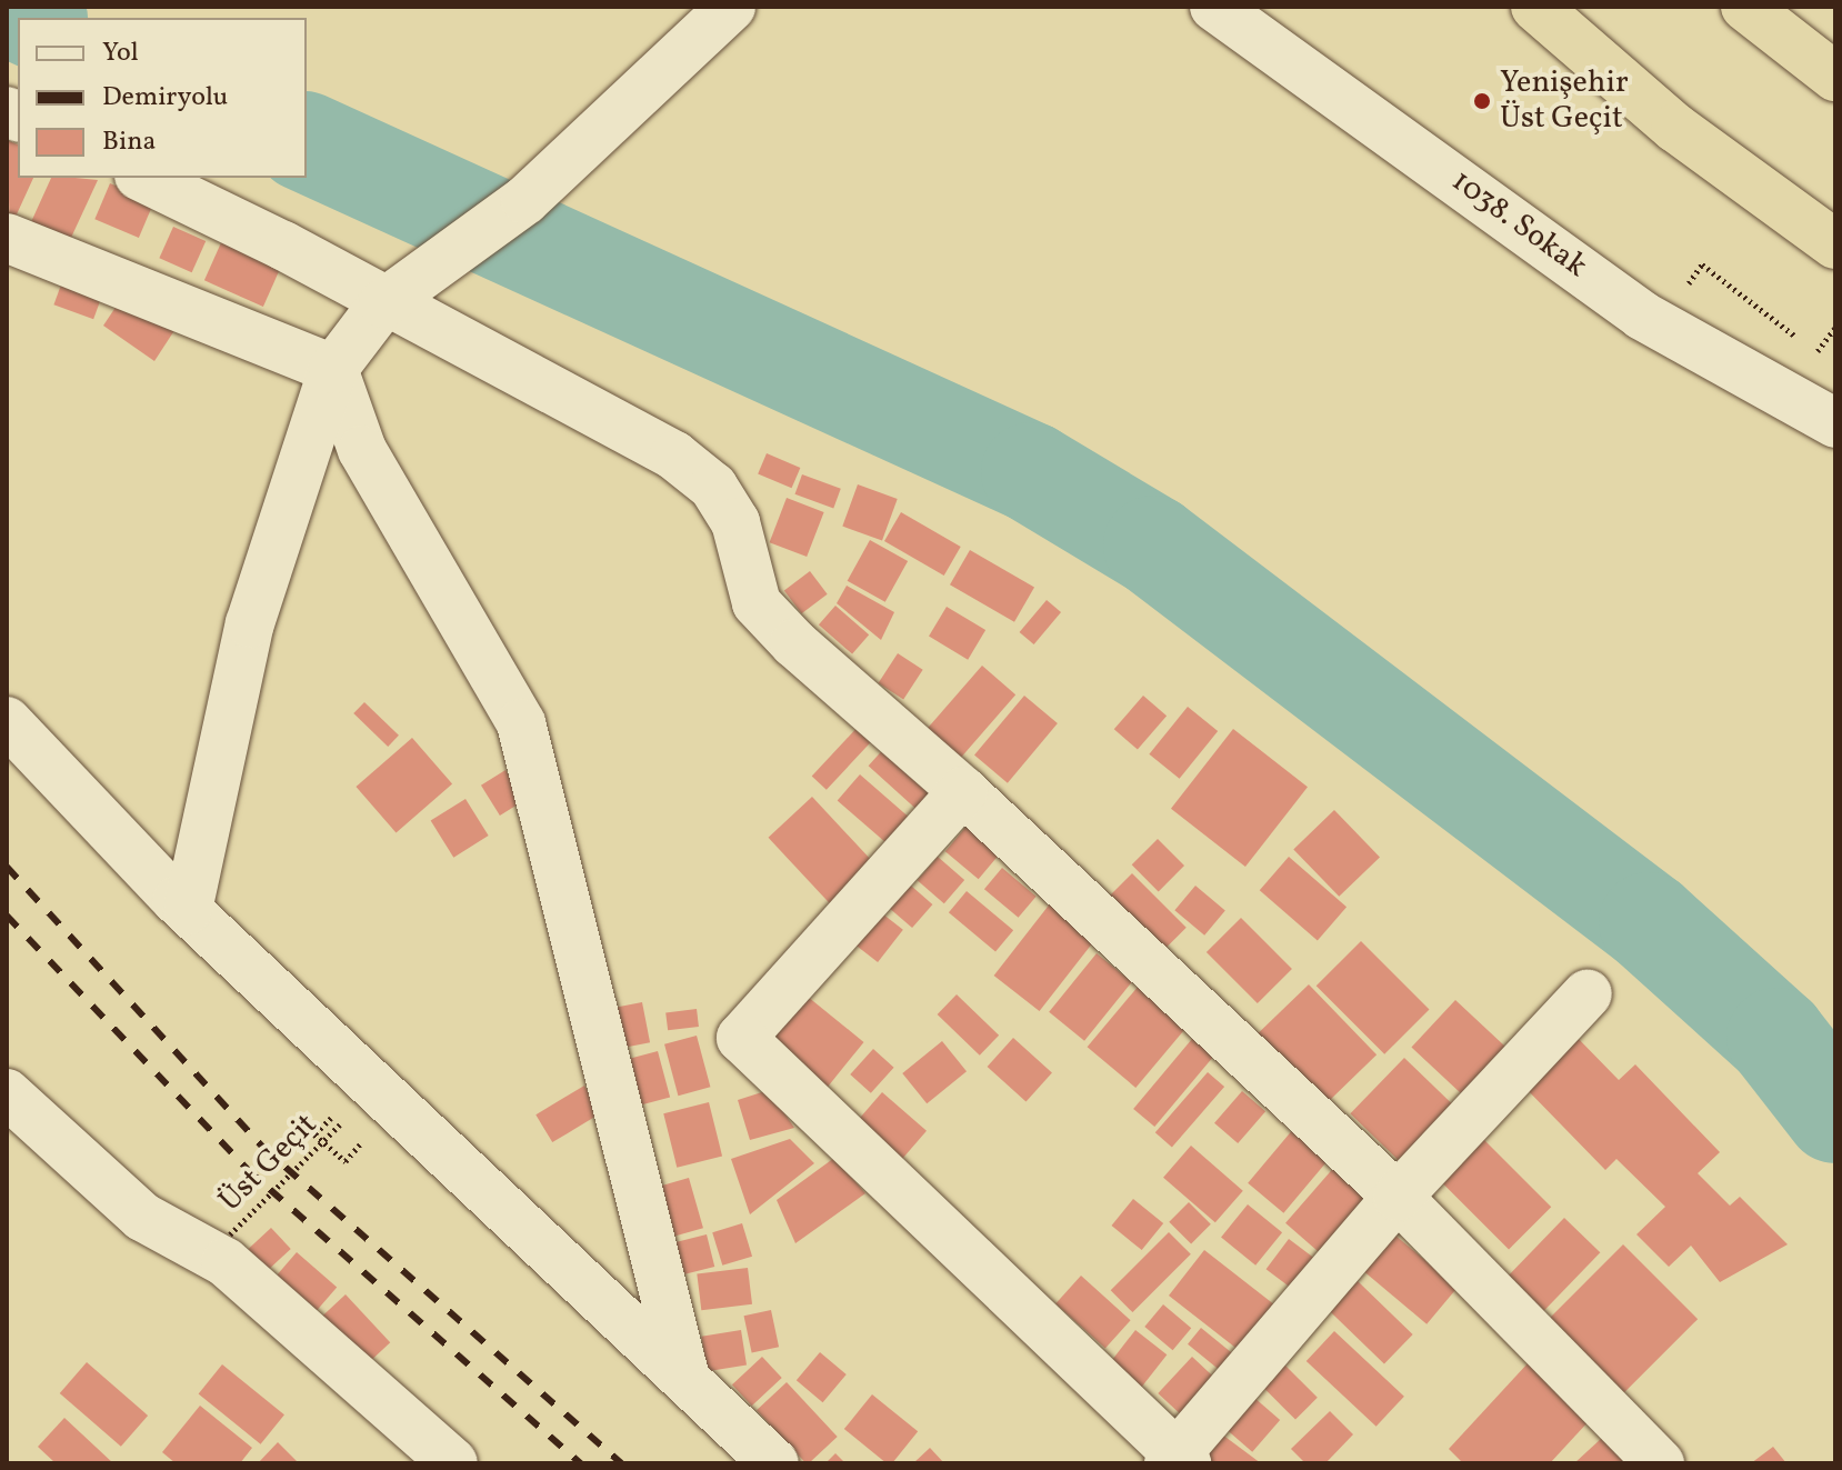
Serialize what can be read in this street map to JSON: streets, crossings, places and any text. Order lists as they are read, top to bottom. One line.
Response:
{"streets":{"street":["1038. Sokak"],"path":["Üst Geçit"]},"places":["Yenişehir Üst Geçit"],"legend":["Yol","Demiryolu","Bina"]}
